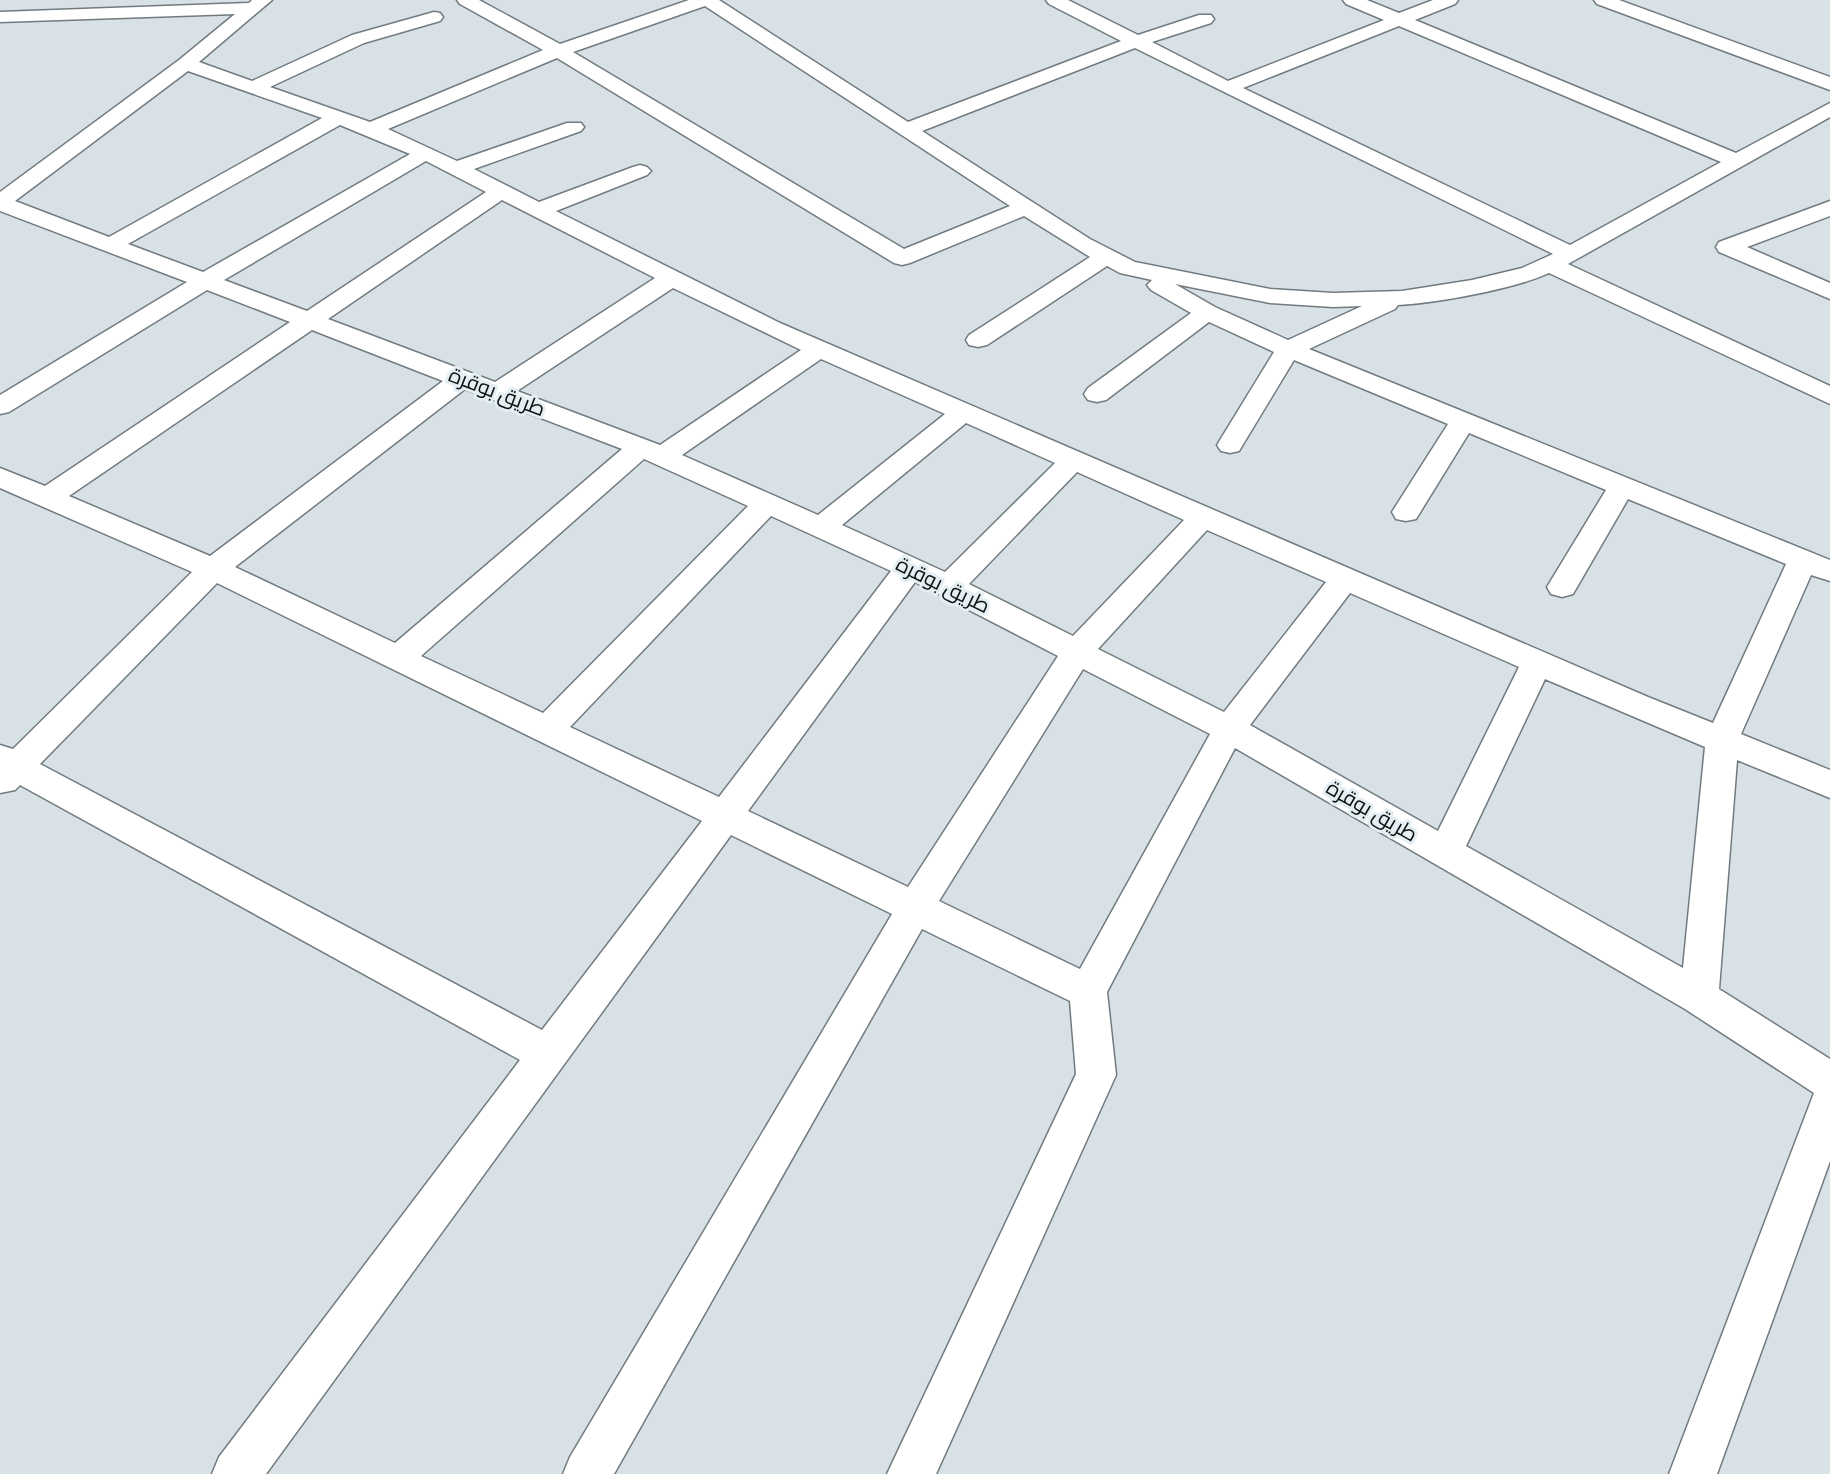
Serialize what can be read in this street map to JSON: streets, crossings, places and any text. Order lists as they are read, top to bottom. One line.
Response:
{"streets":{"street":["طريق بوقرة"]}}
